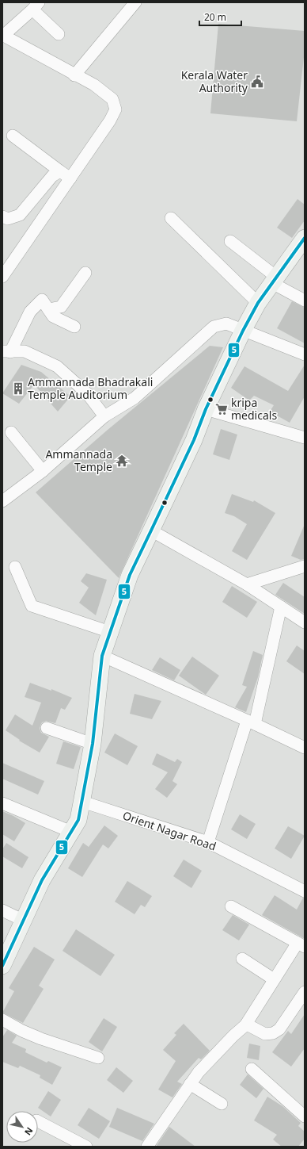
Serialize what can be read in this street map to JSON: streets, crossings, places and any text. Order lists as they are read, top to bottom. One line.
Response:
{"streets":{"street":["Orient Nagar Road"]},"places":{"public building":["Kerala Water Authority"],"building":["Ammannada Bhadrakali Temple Auditorium"],"supermarket":["kripa medicals"],"temple":["Ammannada Temple"]},"lines":["transit line 5"],"scale_bar":"20 m","north":"bottom right"}
